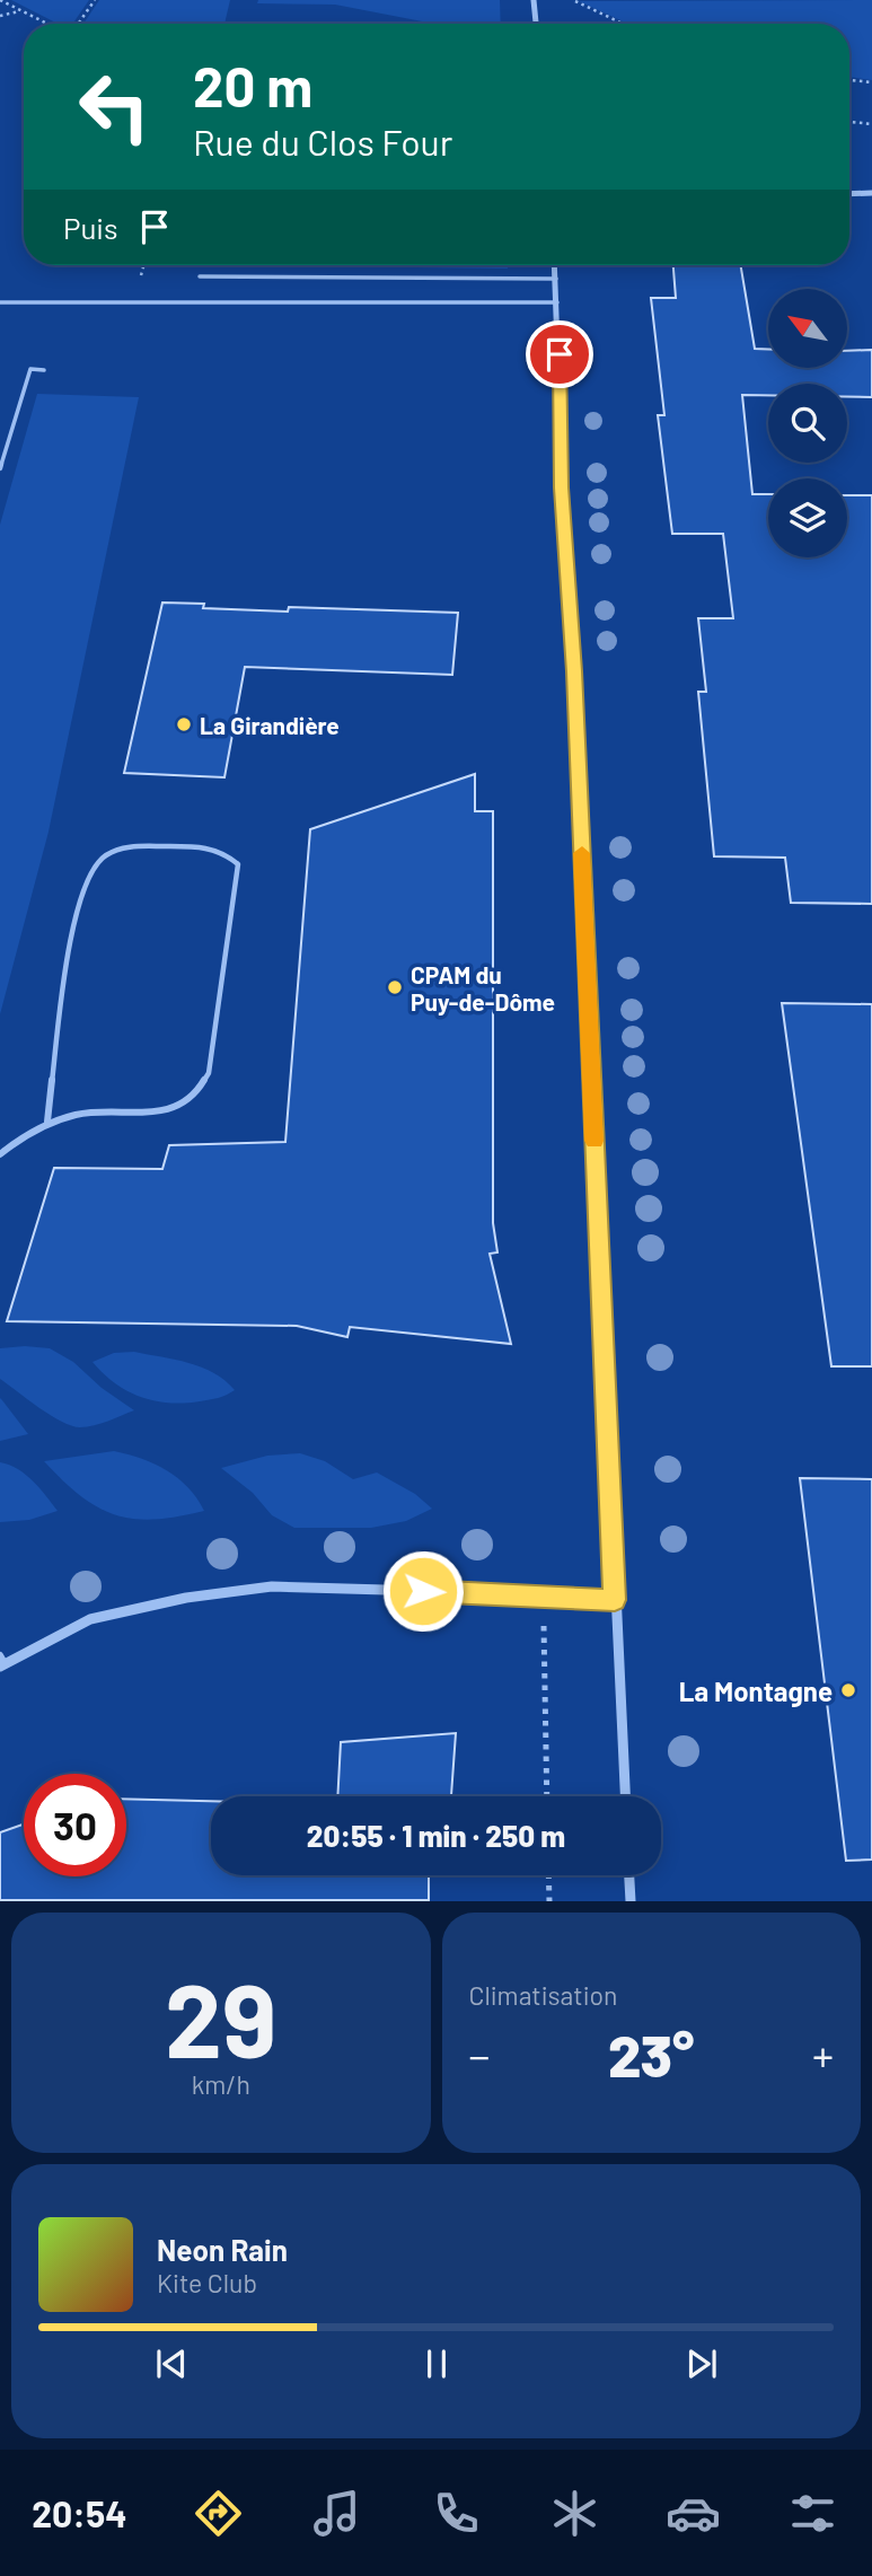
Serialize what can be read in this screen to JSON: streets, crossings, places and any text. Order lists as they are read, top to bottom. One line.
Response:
{"places":["La Girandière","CPAM du Puy-de-Dôme","La Montagne"],"north":"top left","page":{"turn":["20 m","Rue du Clos Four"],"then":"Puis","limit":"30","trip":"20:55 · 1 min · 250 m","tile":[["29","km/h"],"Climatisation"],"heat":["−","23°","+"],"song":["Neon Rain","Kite Club"],"tabs":"20:54"}}
